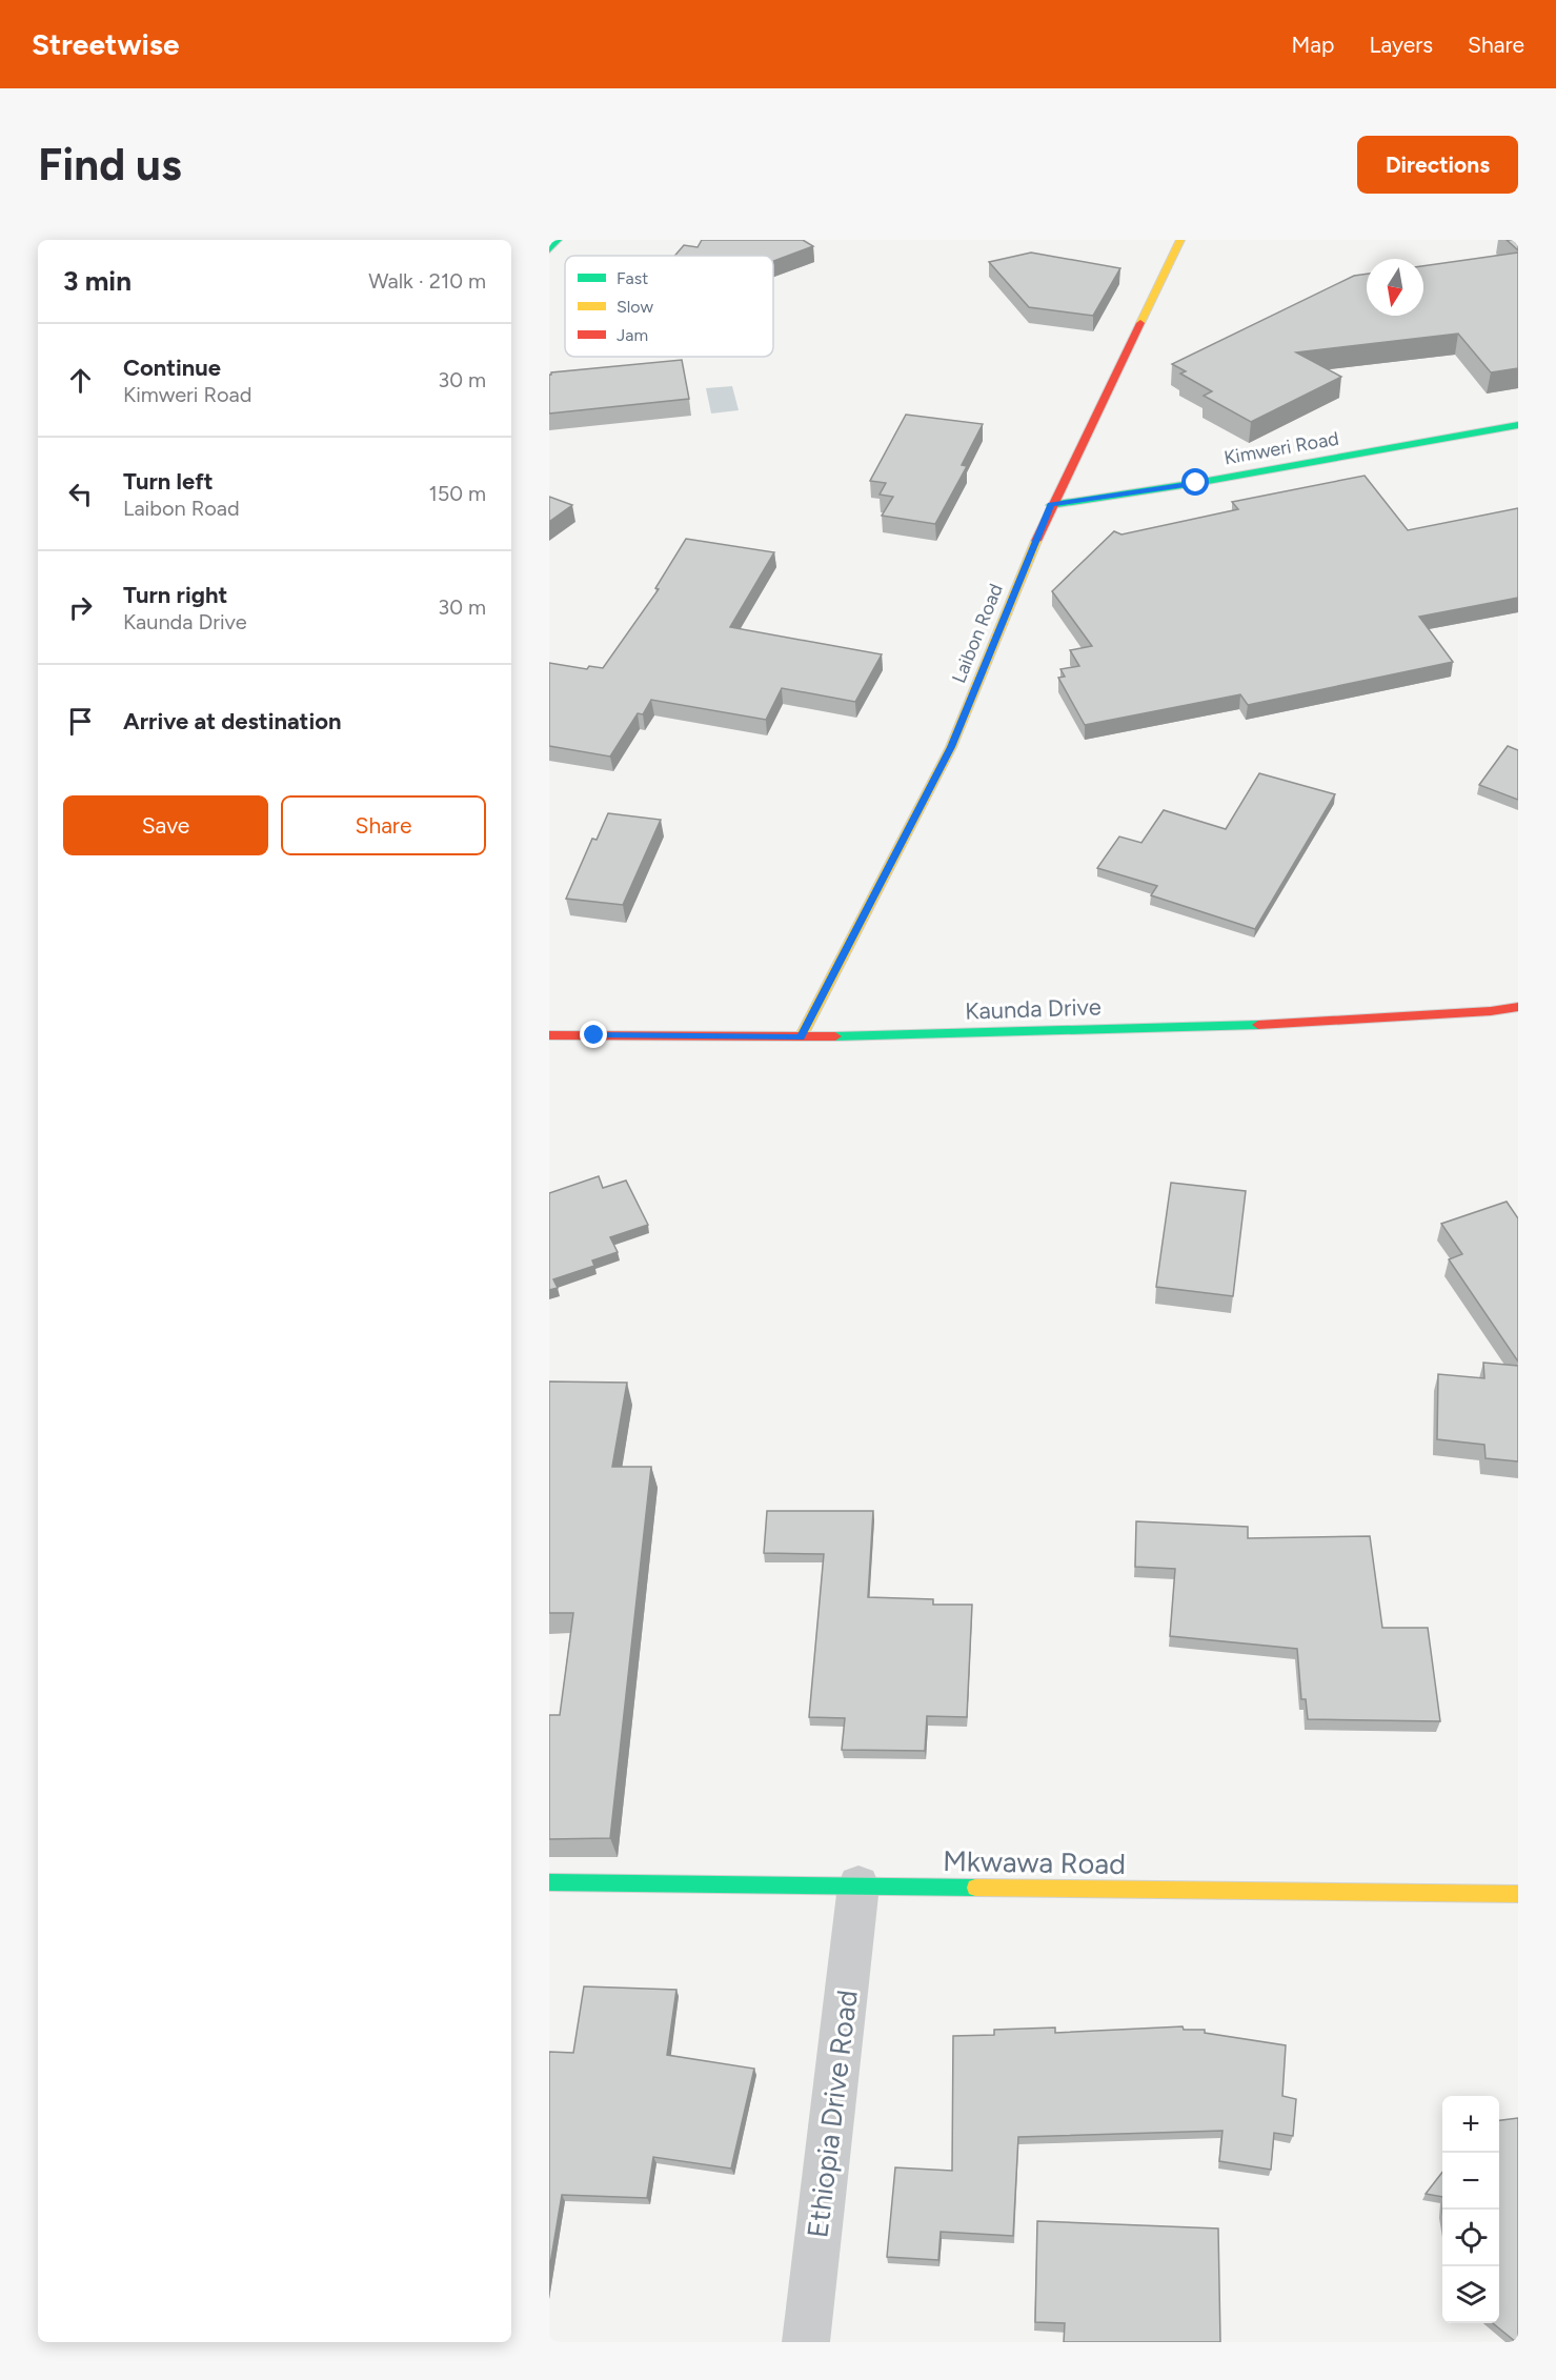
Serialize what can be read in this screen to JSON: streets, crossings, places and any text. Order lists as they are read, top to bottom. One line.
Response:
{"streets":{"street":["Kimweri Road","Laibon Road","Kaunda Drive","Mkwawa Road","Ethiopia Drive Road"]},"crossings":[["Kimweri Road","Laibon Road"],["Laibon Road","Kaunda Drive"],["Mkwawa Road","Ethiopia Drive Road"]],"legend":["Fast","Slow","Jam"],"north":"bottom","page":{"header":"Streetwise","nav":["Map","Layers","Share"],"buttons":["Directions",["Save","Share"]],"title":"Find us","heading":["3 min","Walk · 210 m"],"list":[["Continue","Kimweri Road","30 m"],["Turn left","Laibon Road","150 m"],["Turn right","Kaunda Drive","30 m"],"Arrive at destination"],"map_buttons":["+","−"]}}
